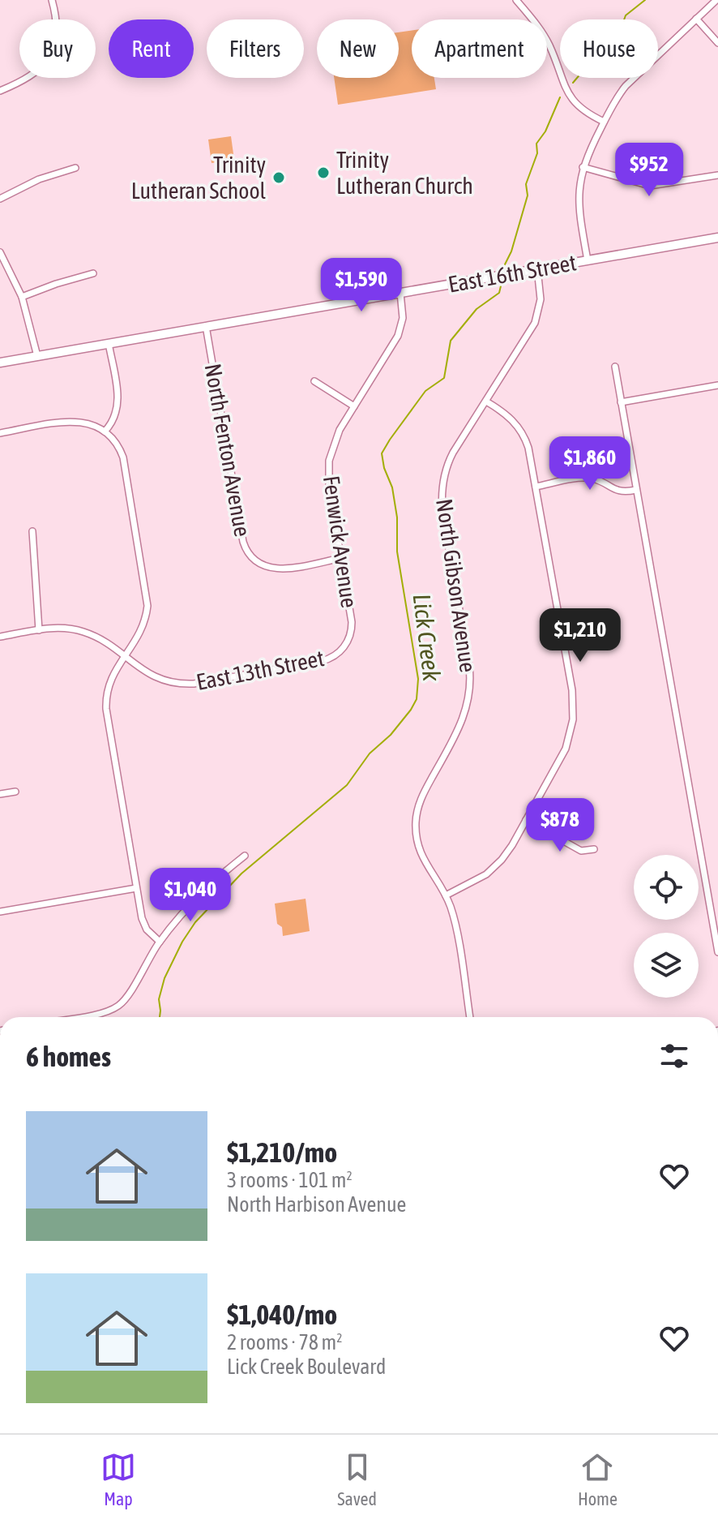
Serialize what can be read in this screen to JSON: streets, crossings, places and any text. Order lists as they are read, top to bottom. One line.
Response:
{"streets":{"street":["East 16th Street","North Fenton Avenue","Fenwick Avenue","North Gibson Avenue","East 13th Street"]},"crossings":[["East 16th Street","North Fenton Avenue"],["East 16th Street","Fenwick Avenue"],["East 16th Street","North Gibson Avenue"],["North Fenton Avenue","Fenwick Avenue"],["Fenwick Avenue","East 13th Street"]],"water":["Lick Creek"],"places":["Trinity Lutheran Church","Trinity Lutheran School"],"page":{"chip":["Buy","Rent","Filters","New","Apartment","House"],"price":["$952","$1,590","$1,860","$1,210","$878","$1,040"],"heading":"6 homes","list":[{"name":"$1,210/mo","note":"3 rooms · 101 m² · North Harbison Avenue"},{"name":"$1,040/mo","note":"2 rooms · 78 m² · Lick Creek Boulevard"}],"tabs":["Map","Saved","Home"]}}
